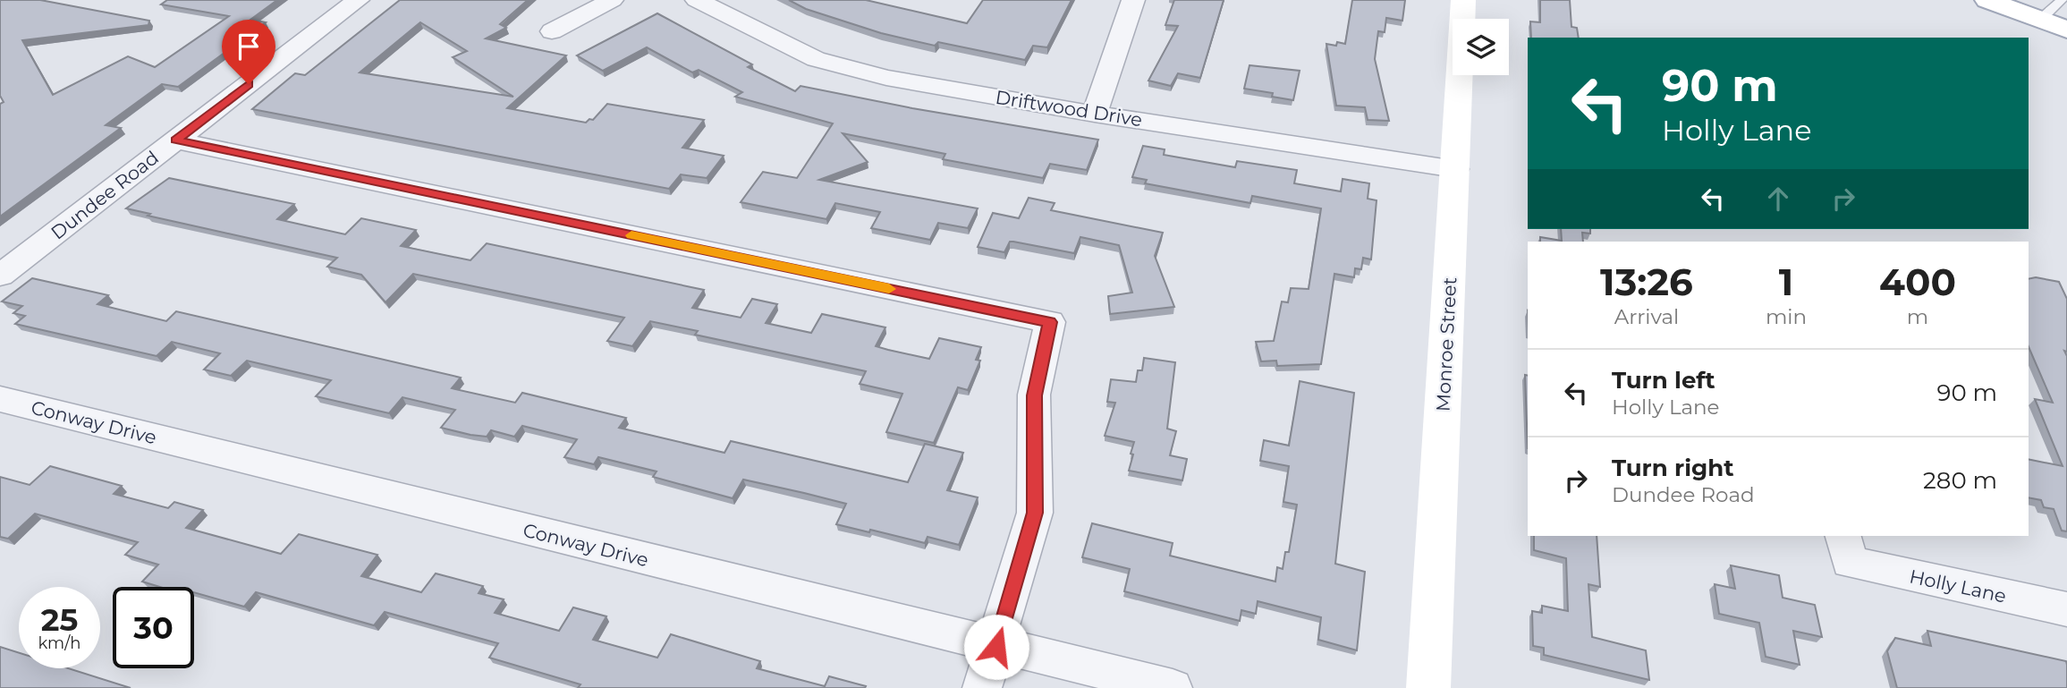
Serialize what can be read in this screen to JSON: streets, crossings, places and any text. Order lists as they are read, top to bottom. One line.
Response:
{"streets":{"street":["Driftwood Drive","Dundee Road","Monroe Street","Conway Drive","Holly Lane"]},"crossings":[["Driftwood Drive","Monroe Street"]],"page":{"turn":["90 m","Holly Lane"],"eta":["13:26","Arrival","1","min","400","m"],"list":[{"name":"Turn left","note":"Holly Lane","value":"90 m"},{"name":"Turn right","note":"Dundee Road","value":"280 m"}],"speed":"25 km/h","limit":"30"}}
